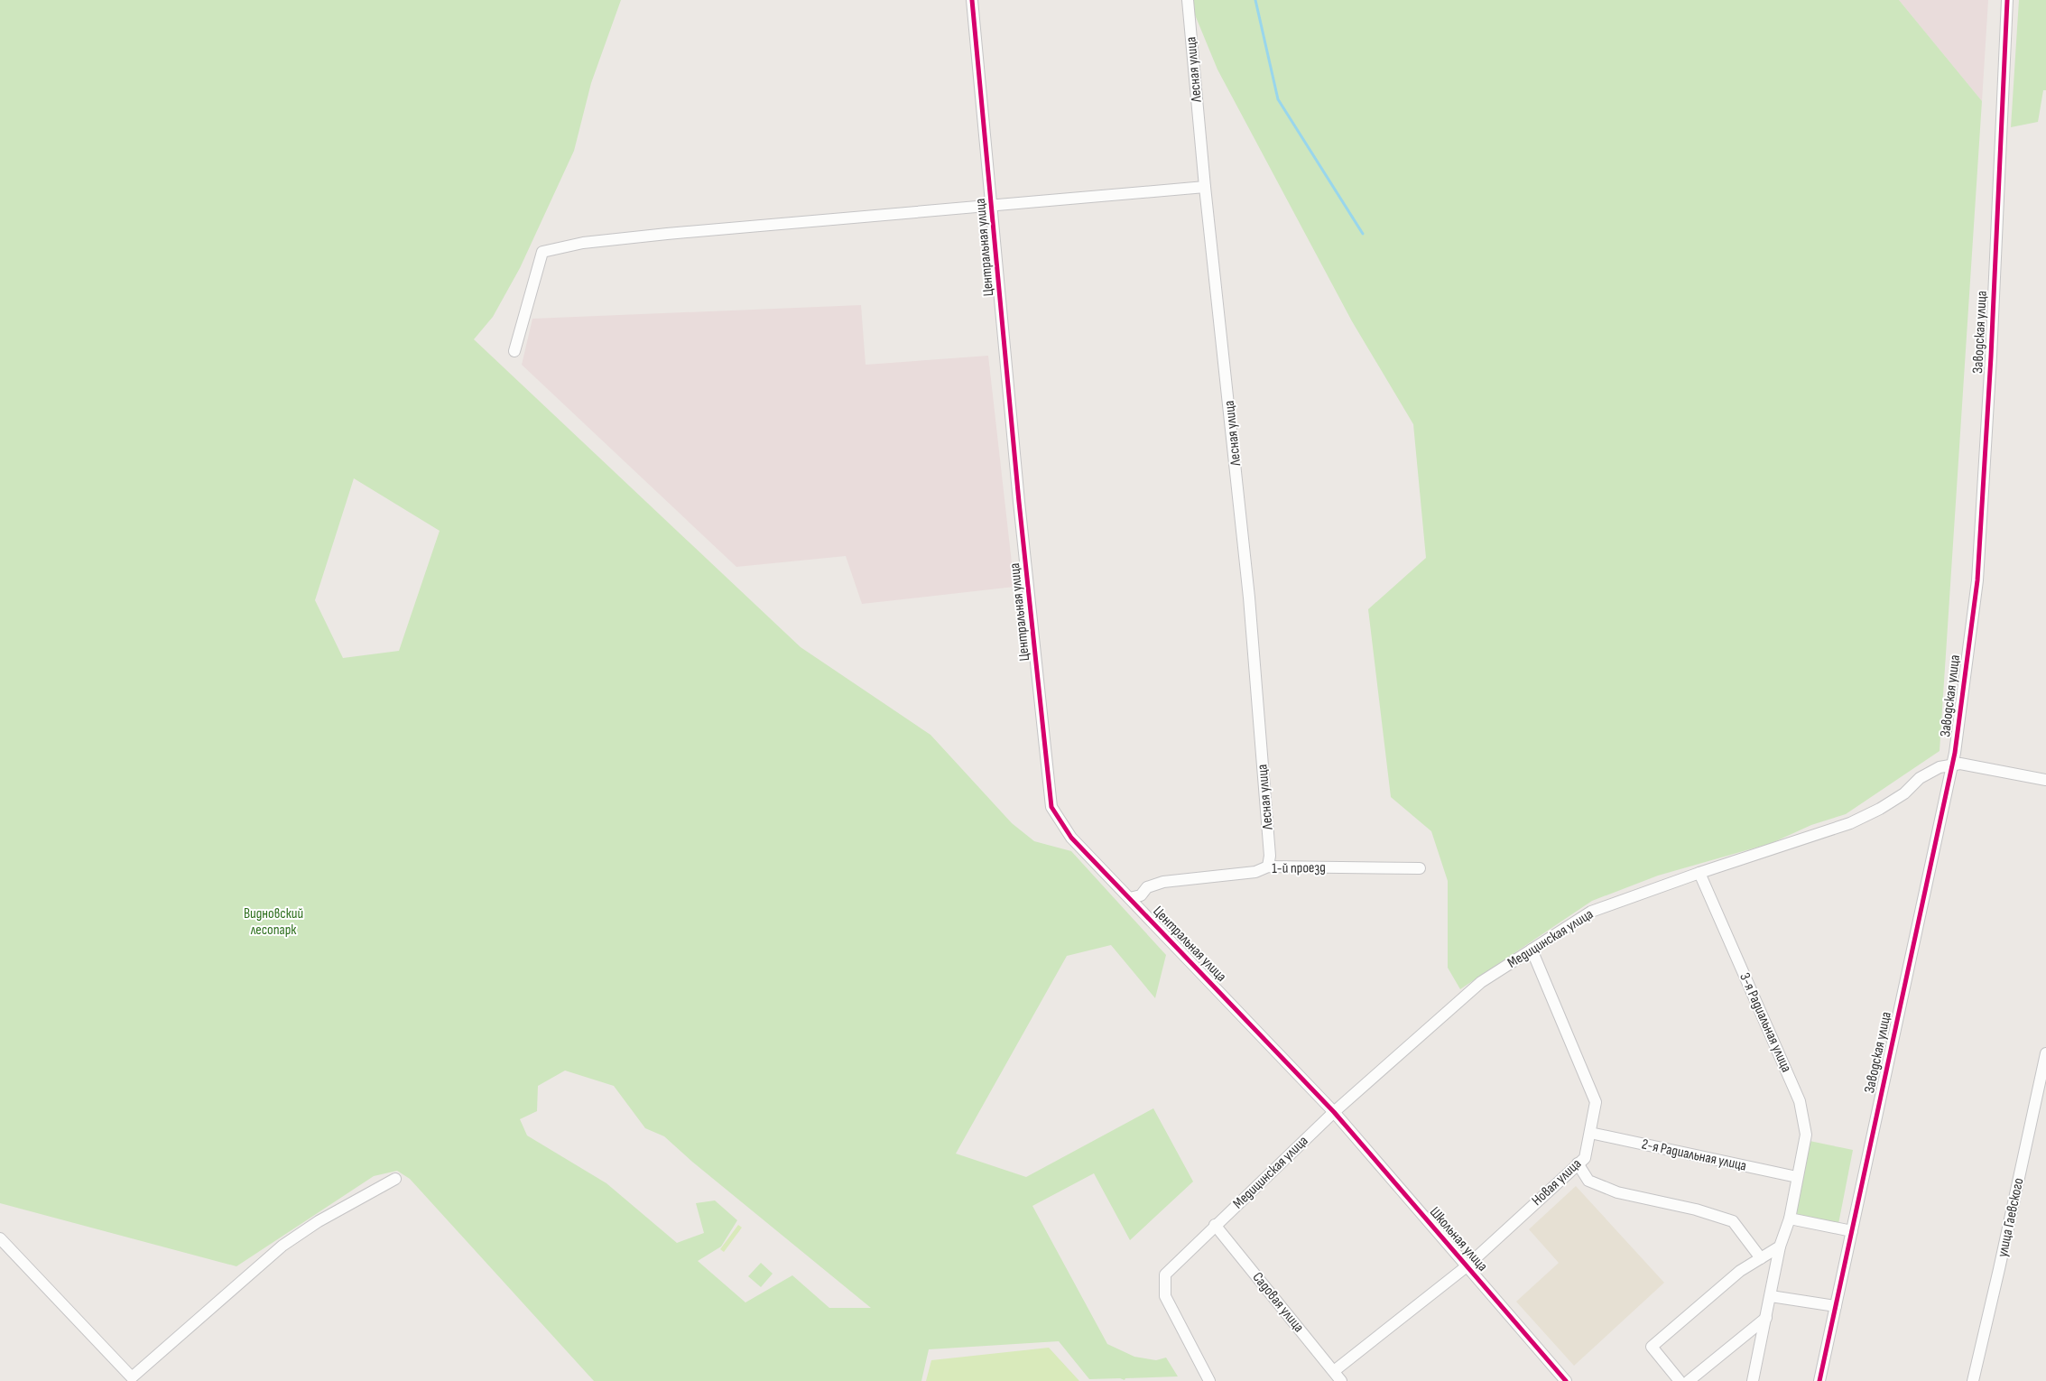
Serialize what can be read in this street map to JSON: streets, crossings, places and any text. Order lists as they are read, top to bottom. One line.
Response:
{"streets":{"street":["Лесная улица","Центральная улица","Заводская улица","1-й проезд","Медицинская улица","3-я Радиальная улица","2-я Радиальная улица","Новая улица","улица Гаевского","Школьная улица","Садовая улица"]},"crossings":[["Лесная улица","1-й проезд"],["Центральная улица","1-й проезд"],["Центральная улица","Медицинская улица"],["Центральная улица","Школьная улица"],["Заводская улица","Медицинская улица"],["Медицинская улица","3-я Радиальная улица"],["Медицинская улица","Новая улица"],["Медицинская улица","Школьная улица"],["Медицинская улица","Садовая улица"],["3-я Радиальная улица","2-я Радиальная улица"],["2-я Радиальная улица","Новая улица"],["Новая улица","Школьная улица"],["Новая улица","Садовая улица"]],"parks":["Видновский лесопарк"]}
